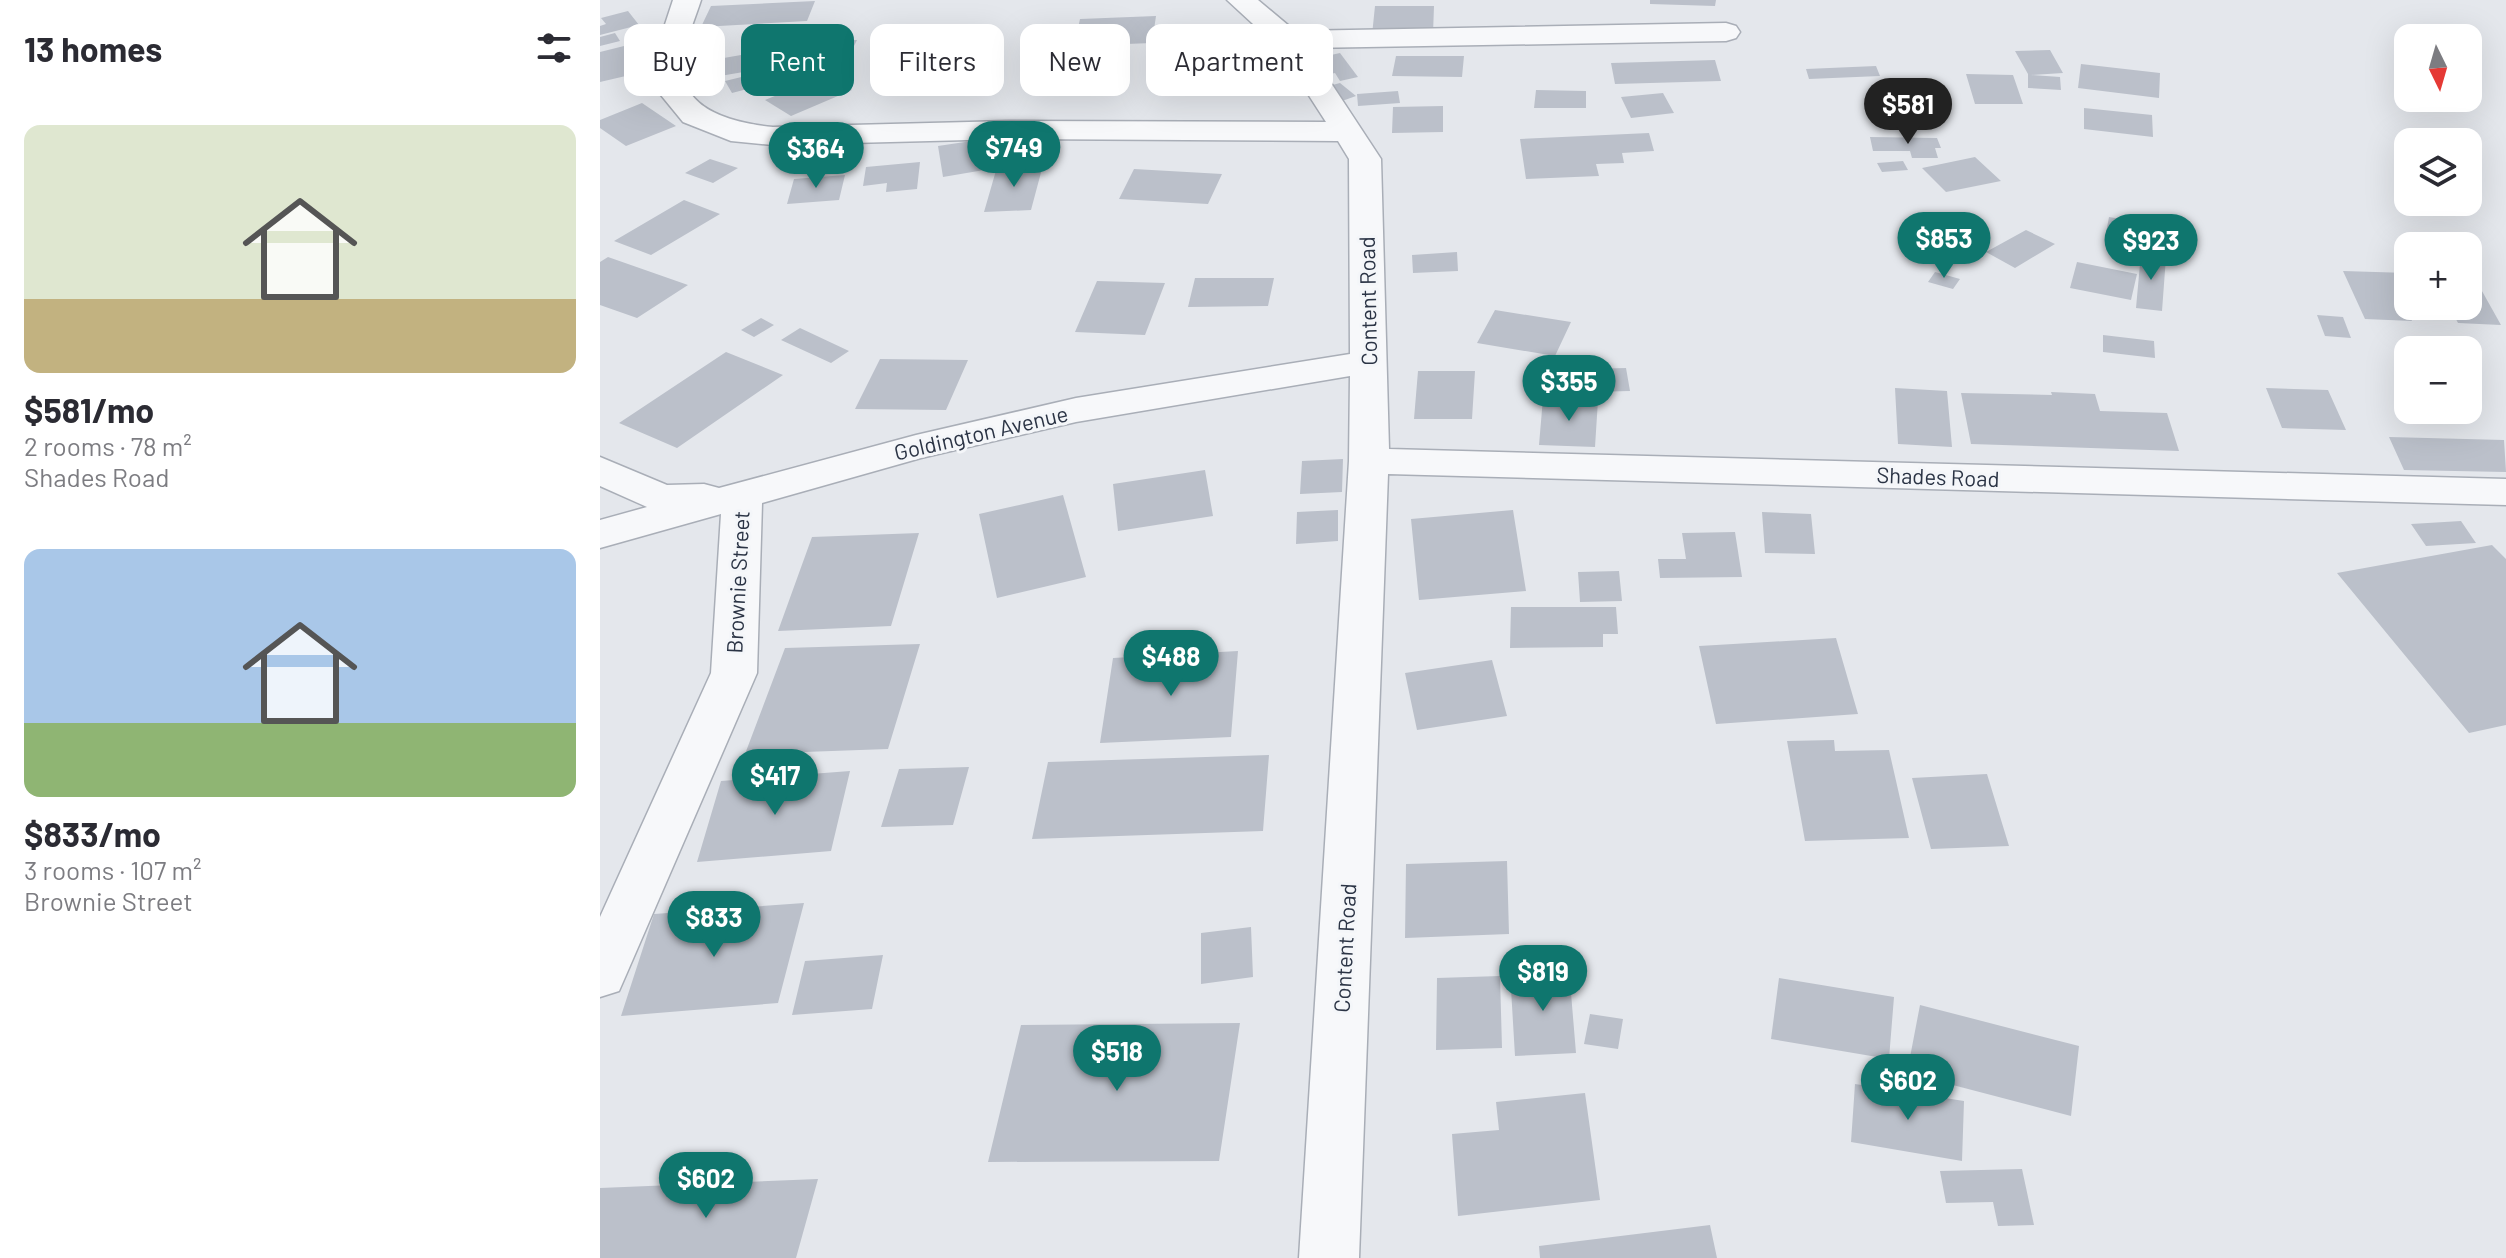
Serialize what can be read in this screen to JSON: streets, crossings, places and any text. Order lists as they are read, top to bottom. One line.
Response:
{"streets":{"street":["Content Road","Goldington Avenue","Shades Road","Brownie Street"]},"crossings":[["Content Road","Goldington Avenue"],["Content Road","Shades Road"],["Goldington Avenue","Brownie Street"]],"north":"bottom","page":{"heading":"13 homes","map_buttons":["+","−"],"chip":["Buy","Rent","Filters","New","Apartment"],"price":["$581","$749","$364","$853","$923","$355","$488","$417","$833","$819","$518","$602","$602"],"list":[{"name":"$581/mo","note":"2 rooms · 78 m² · Shades Road"},{"name":"$833/mo","note":"3 rooms · 107 m² · Brownie Street"}]}}
